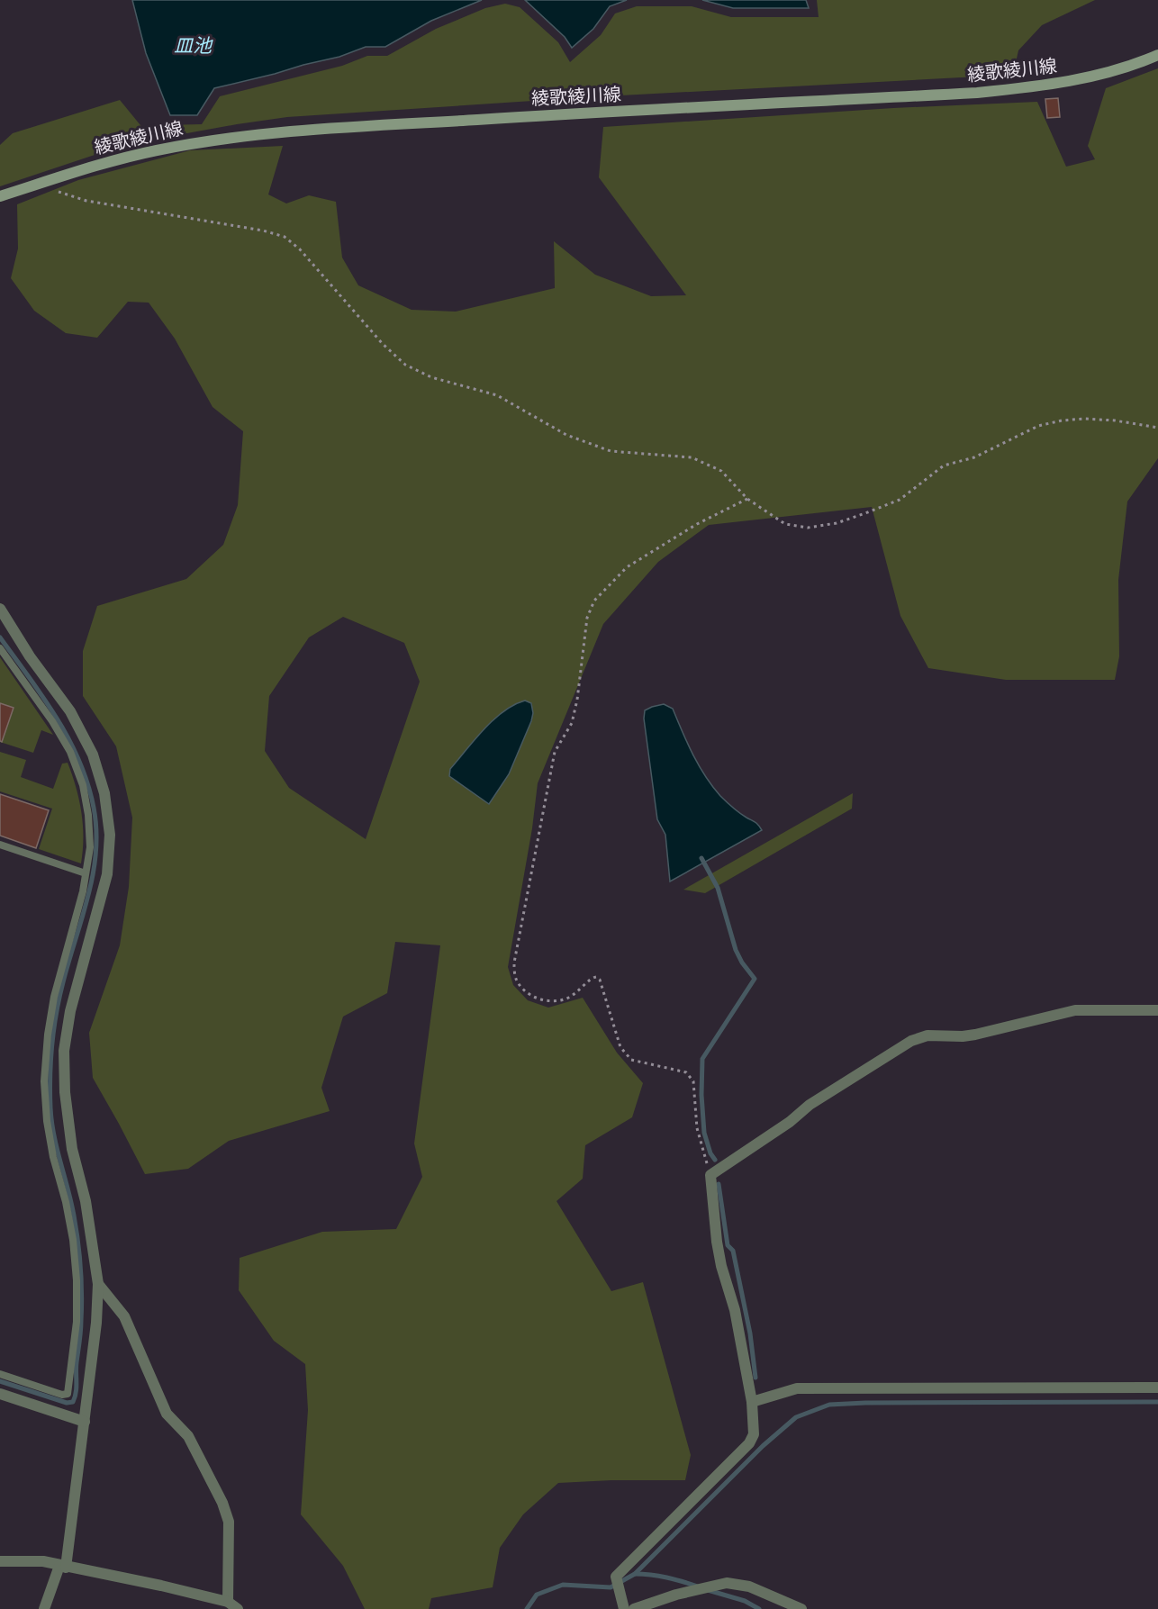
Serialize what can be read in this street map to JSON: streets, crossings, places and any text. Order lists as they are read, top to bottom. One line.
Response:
{"streets":{"main road":["綾歌綾川線"]},"water":["皿池"]}
